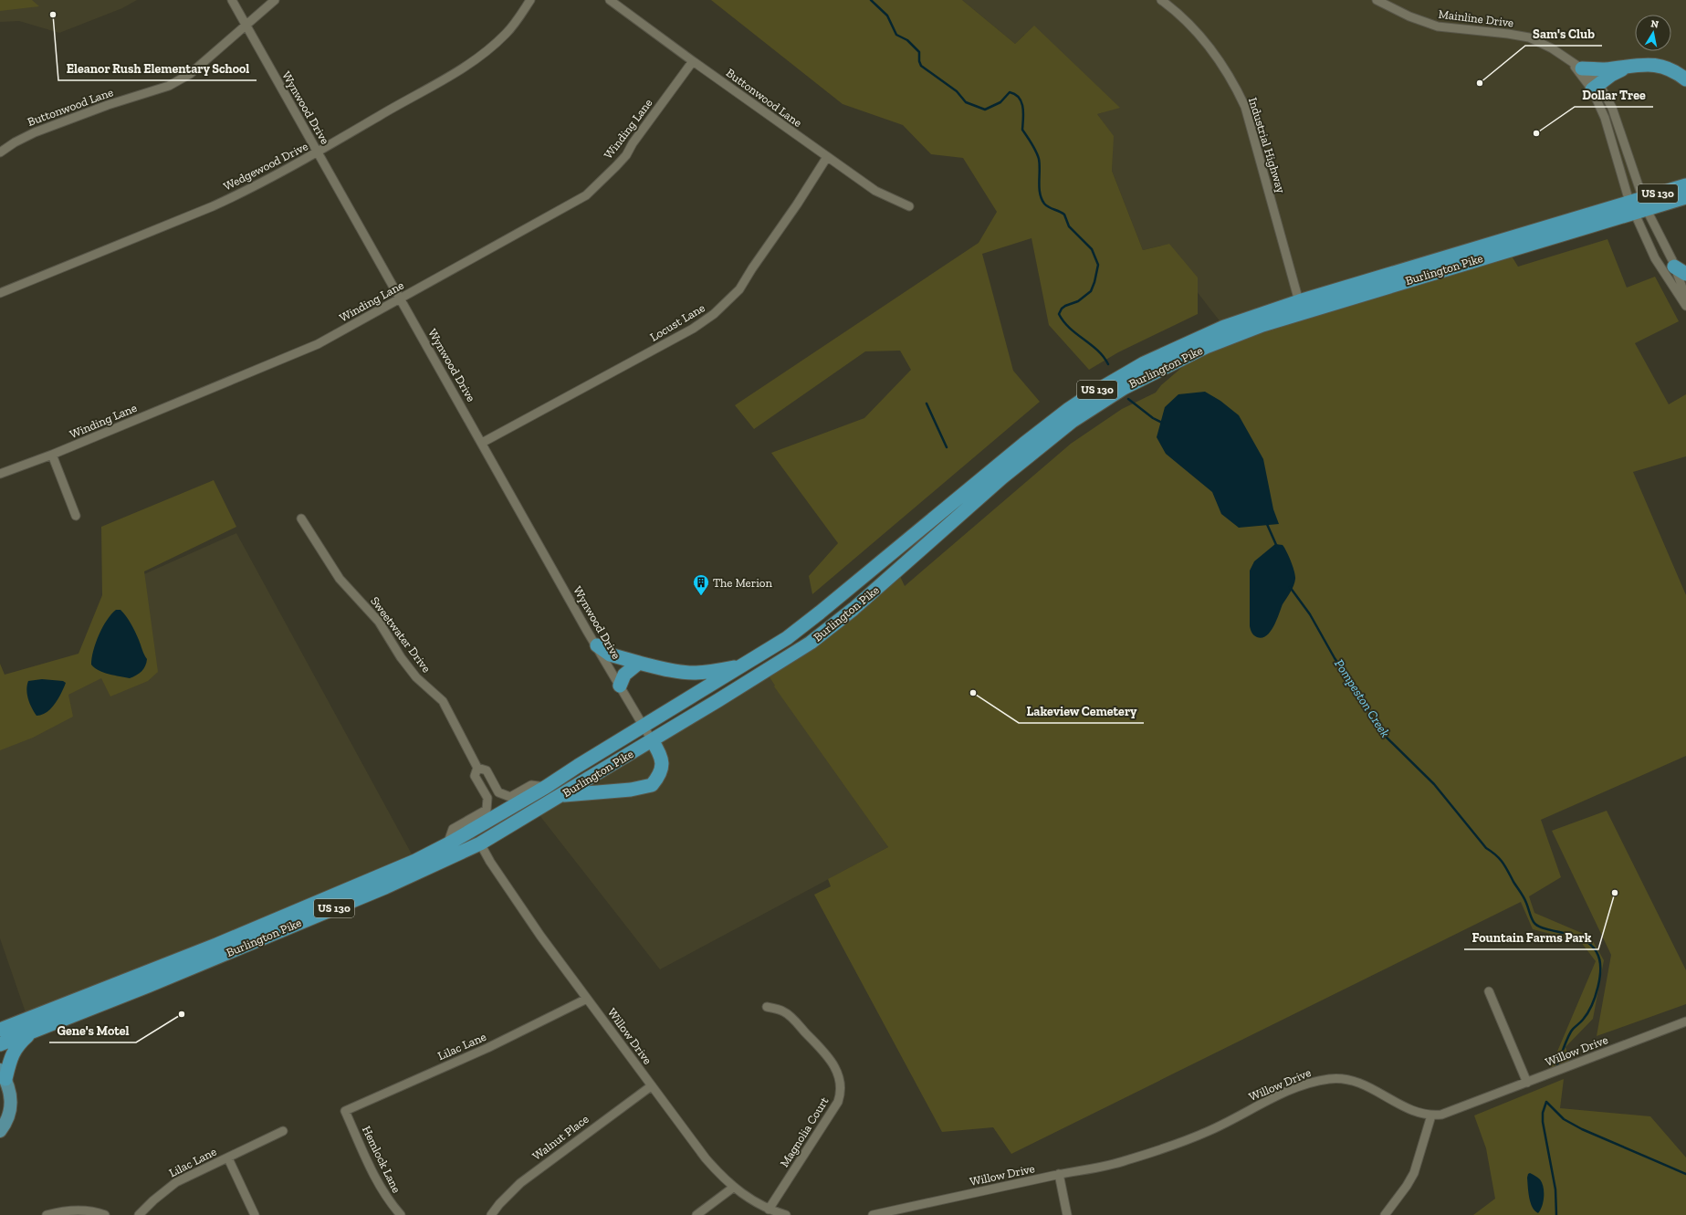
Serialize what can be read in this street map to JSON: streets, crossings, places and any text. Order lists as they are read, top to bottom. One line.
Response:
{"streets":{"highway":["US 130","Burlington Pike"],"street":["Mainline Drive","Buttonwood Lane","Wynwood Drive","Winding Lane","Industrial Highway","Wedgewood Drive","Locust Lane","Sweetwater Drive","Willow Drive","Lilac Lane","Magnolia Court","Walnut Place","Hemlock Lane"]},"crossings":[["Buttonwood Lane","Wynwood Drive"],["Buttonwood Lane","Winding Lane"],["Buttonwood Lane","Locust Lane"],["Wynwood Drive","Winding Lane"],["Wynwood Drive","Wedgewood Drive"],["Wynwood Drive","Burlington Pike"],["Wynwood Drive","Locust Lane"],["Industrial Highway","Burlington Pike"],["Burlington Pike","Sweetwater Drive"],["Burlington Pike","Willow Drive"],["Willow Drive","Lilac Lane"],["Willow Drive","Magnolia Court"],["Willow Drive","Walnut Place"],["Lilac Lane","Hemlock Lane"]],"water":["Pompeston Creek"],"places":{"other":["Eleanor Rush Elementary School","Sam's Club","Dollar Tree","Lakeview Cemetery","Fountain Farms Park","Gene's Motel"],"building":["The Merion"]},"north":"top"}
